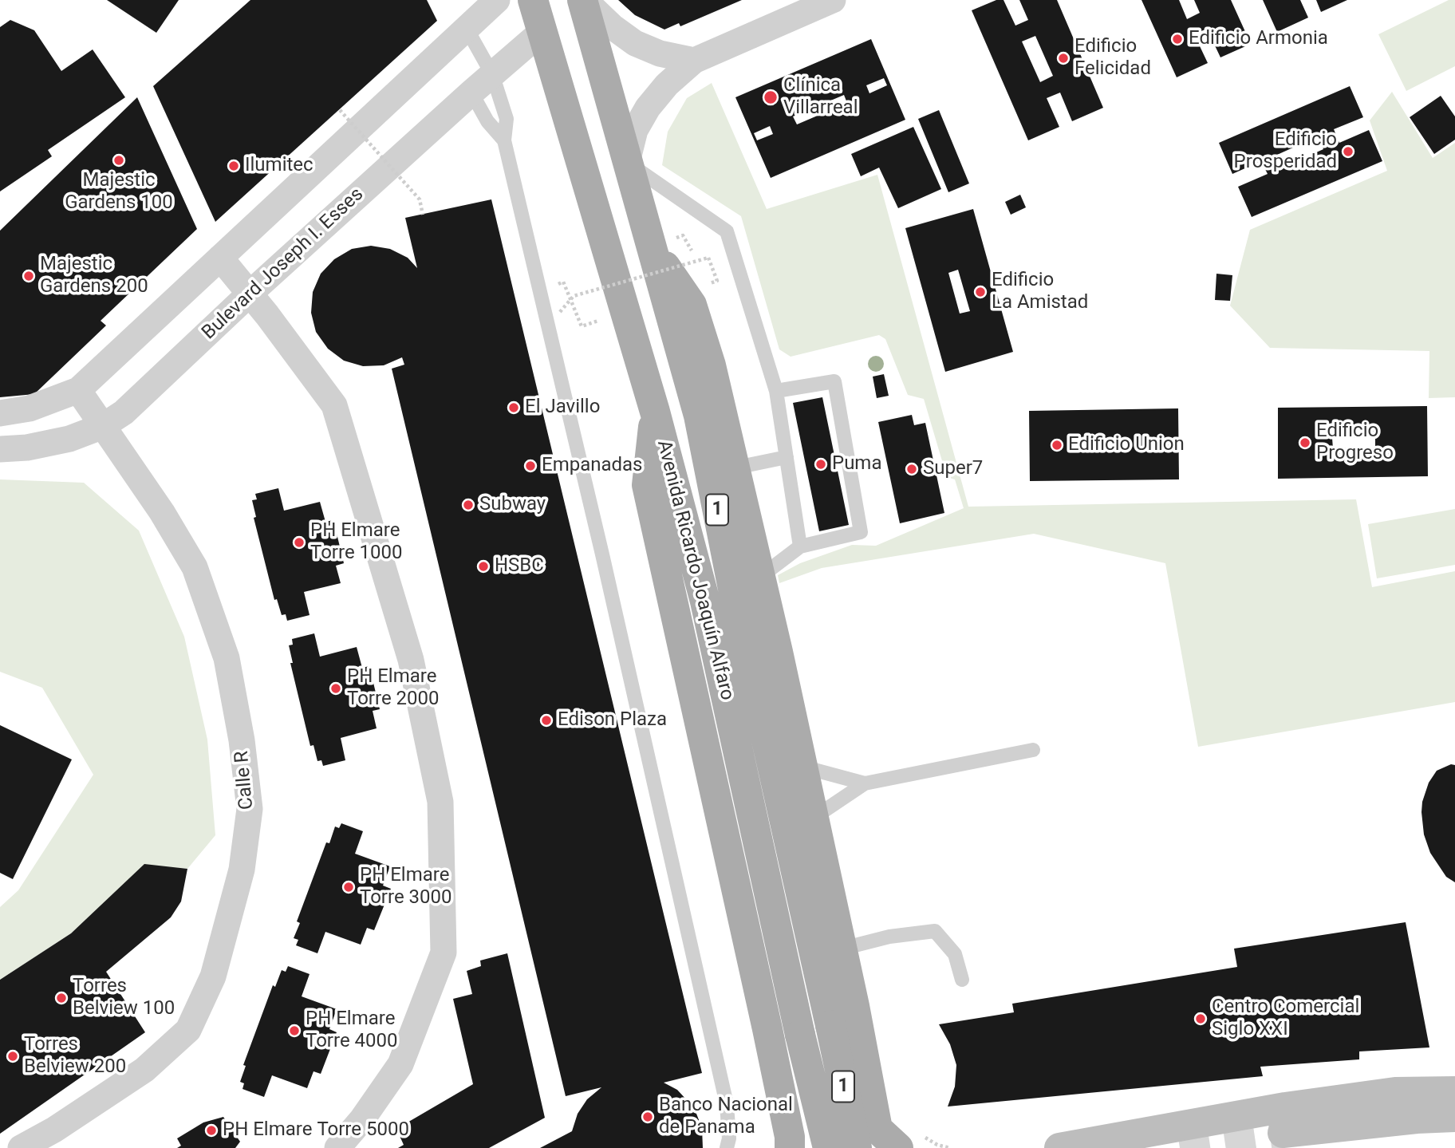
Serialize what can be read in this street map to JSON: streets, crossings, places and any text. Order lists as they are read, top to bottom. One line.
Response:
{"streets":{"main road":["1","Avenida Ricardo Joaquín Alfaro"],"street":["Bulevard Joseph I. Esses","Calle R"]},"crossings":[["Bulevard Joseph I. Esses","Avenida Ricardo Joaquín Alfaro"],["Bulevard Joseph I. Esses","Calle R"]],"places":["Edificio Armonia","Edificio Felicidad","Clínica Villarreal","Edificio Prosperidad","Majestic Gardens 100","Ilumitec","Majestic Gardens 200","Edificio La Amistad","El Javillo","Edificio Progreso","Edificio Union","Puma","Empanadas","Super7","Subway","PH Elmare Torre 1000","HSBC","PH Elmare Torre 2000","Edison Plaza","PH Elmare Torre 3000","Torres Belview 100","Centro Comercial Siglo XXI","PH Elmare Torre 4000","Torres Belview 200","Banco Nacional de Panama","PH Elmare Torre 5000"]}
